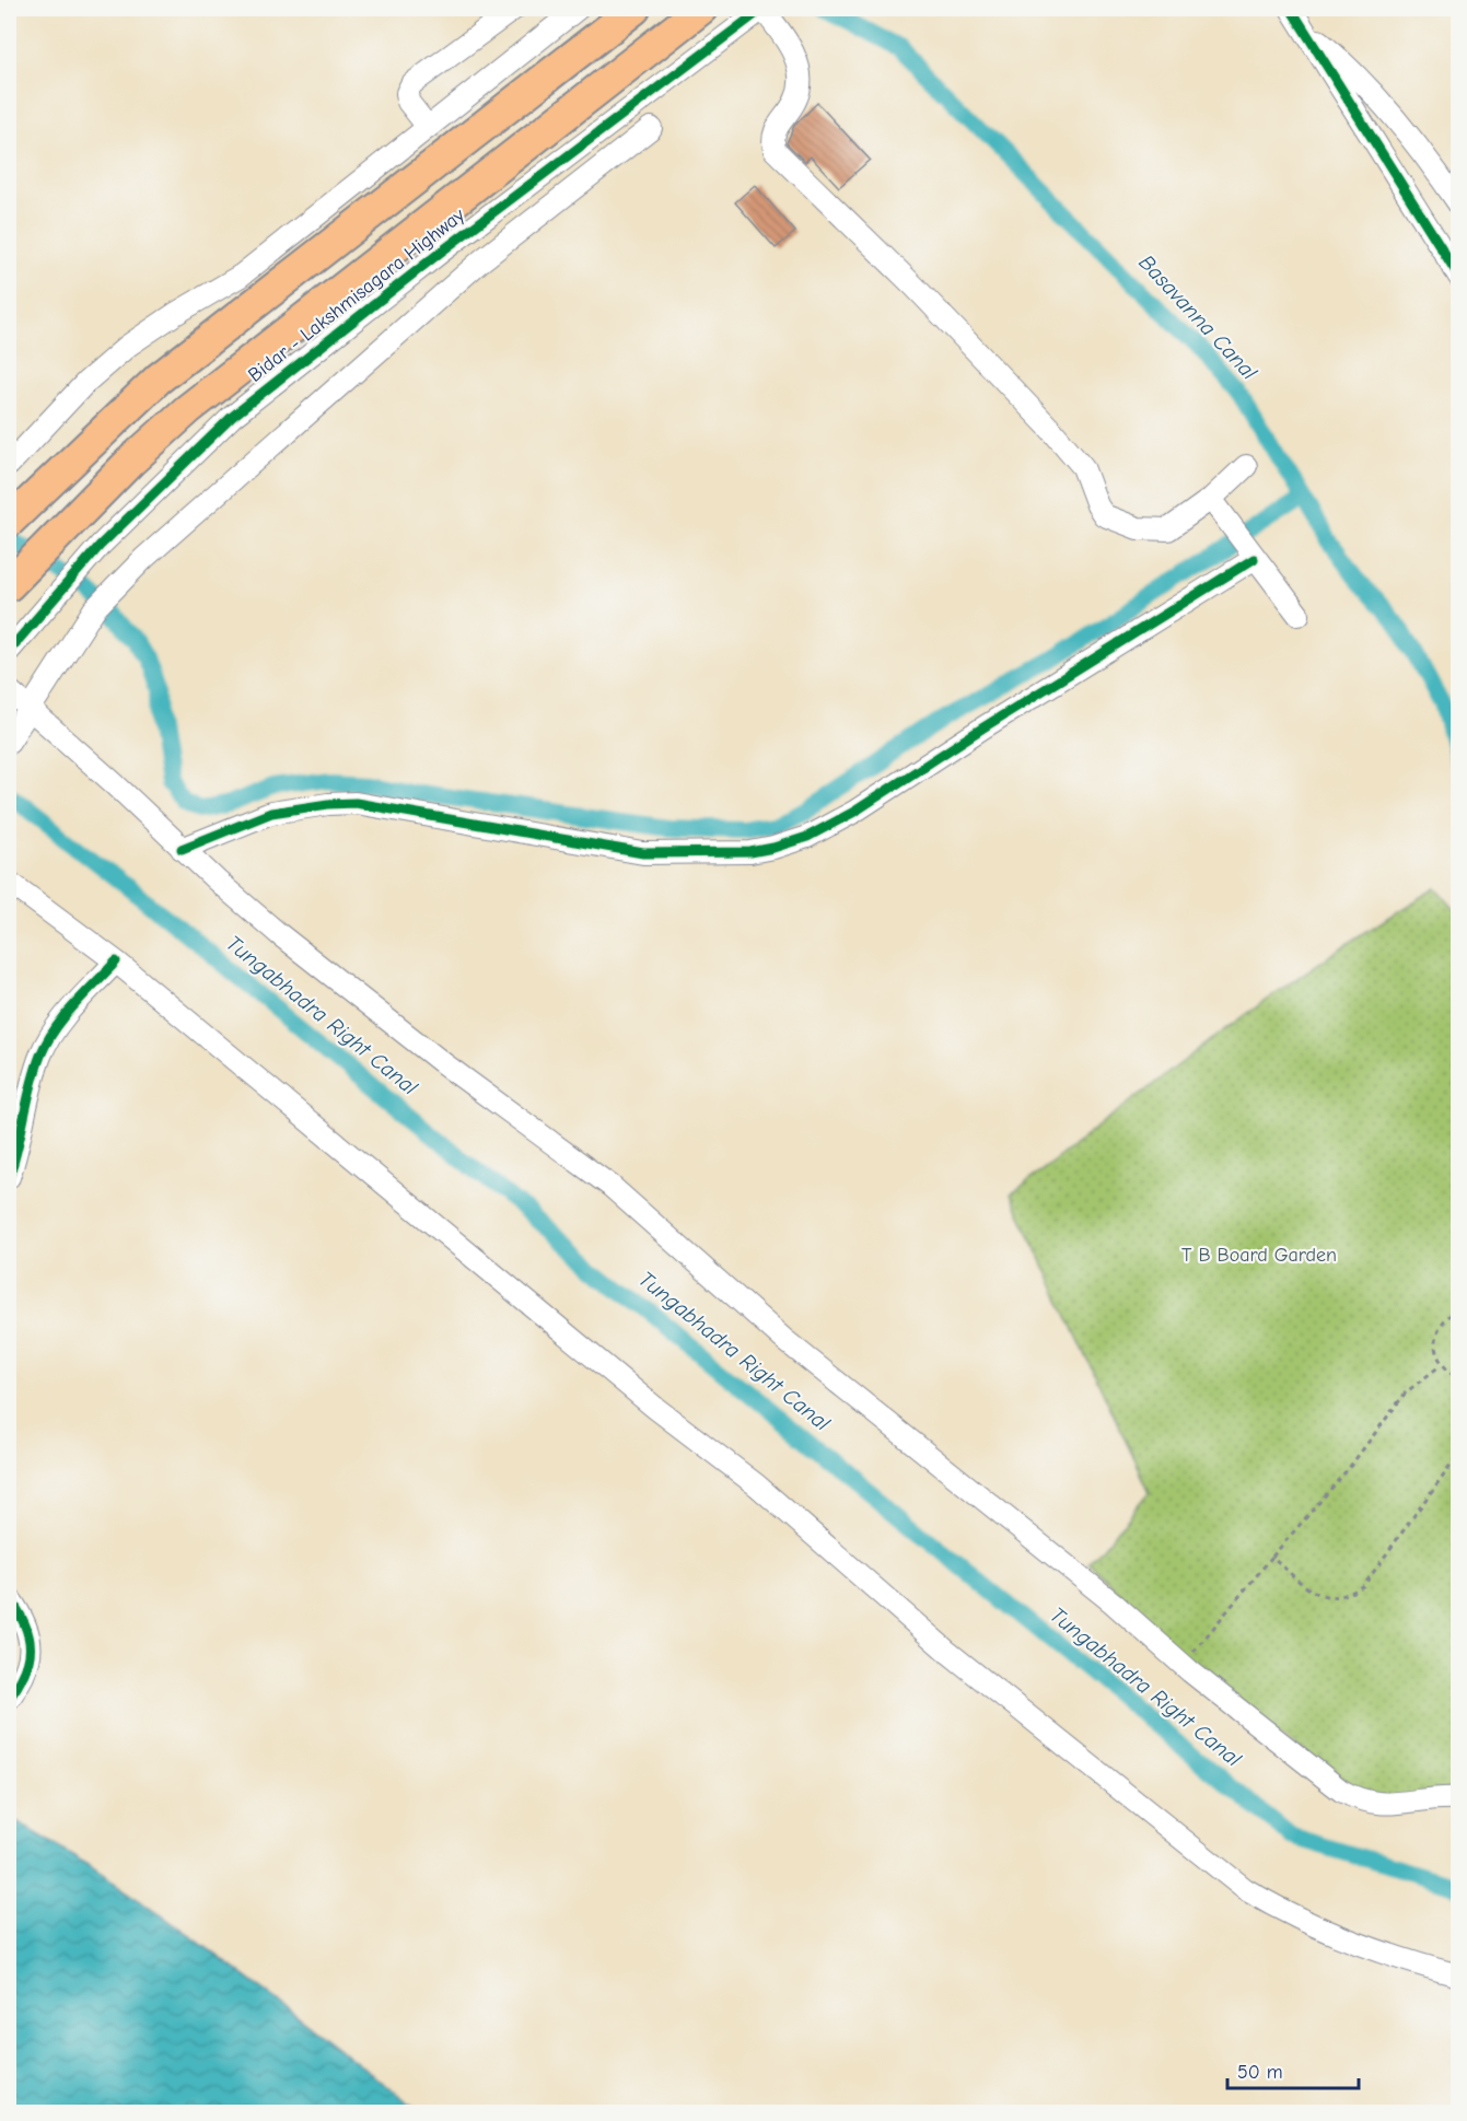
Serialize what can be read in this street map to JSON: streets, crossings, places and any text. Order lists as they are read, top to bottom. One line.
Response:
{"streets":{"highway":["Bidar - Lakshmisagara Highway"]},"water":["Basavanna Canal","Tungabhadra Right Canal"],"parks":["T B Board Garden"],"scale_bar":"50 m"}
